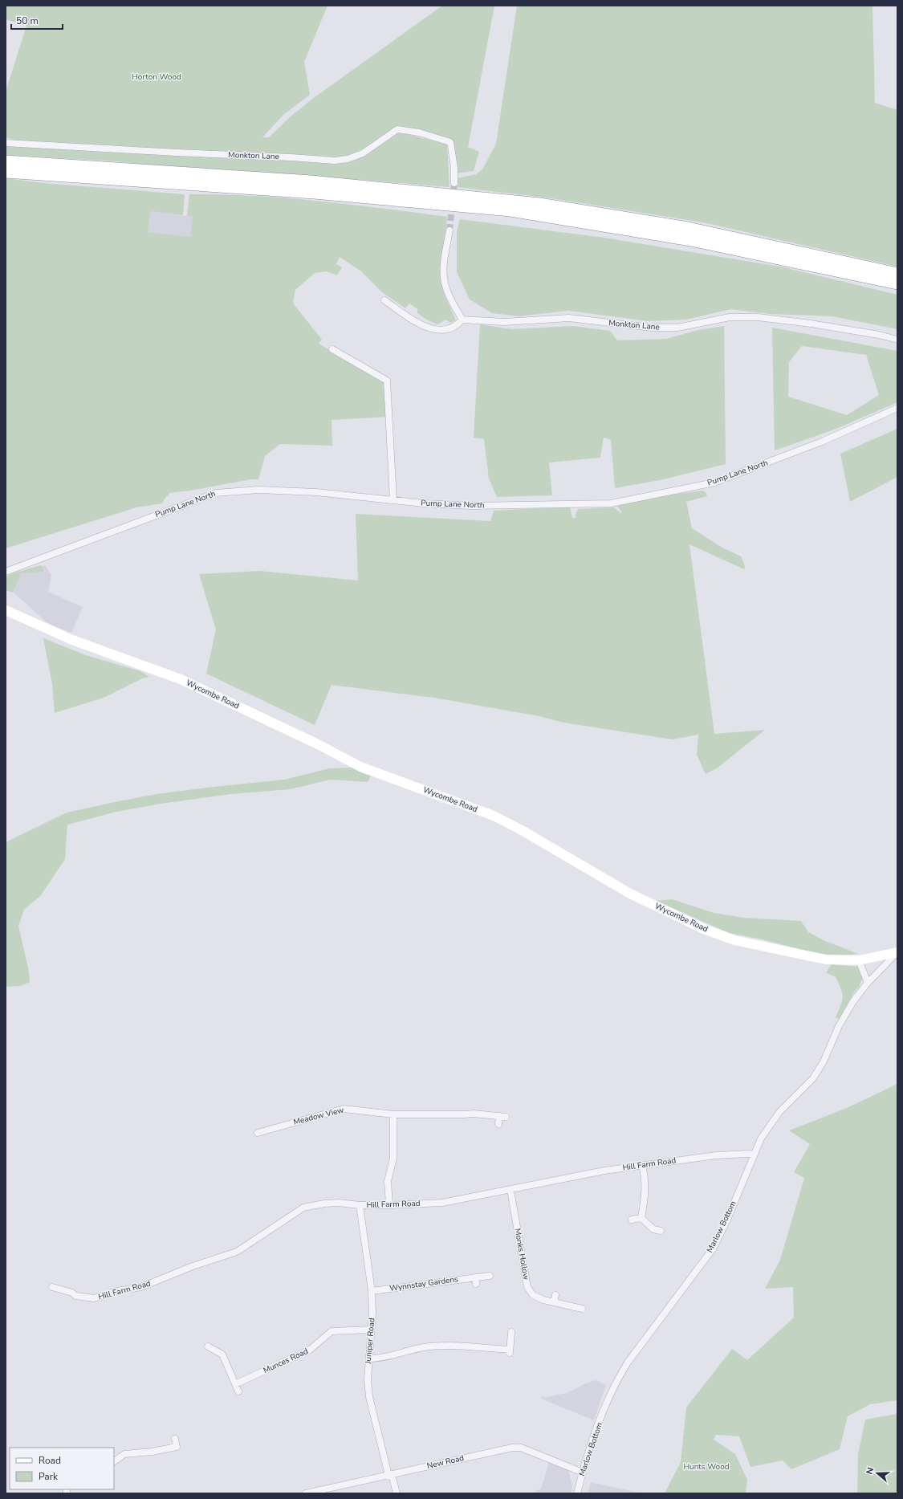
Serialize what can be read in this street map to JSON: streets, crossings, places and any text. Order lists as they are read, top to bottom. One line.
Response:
{"streets":{"street":["Monkton Lane","Pump Lane North","Wycombe Road","Meadow View","Hill Farm Road","Marlow Bottom","Monks Hollow","Wynnstay Gardens","Juniper Road","Munces Road","New Road"]},"crossings":[["Wycombe Road","Marlow Bottom"],["Hill Farm Road","Marlow Bottom"],["Hill Farm Road","Monks Hollow"],["Hill Farm Road","Juniper Road"],["Marlow Bottom","New Road"],["Wynnstay Gardens","Juniper Road"],["Juniper Road","Munces Road"],["Juniper Road","New Road"]],"parks":["Horton Wood","Hunts Wood"],"legend":["Road","Park"],"scale_bar":"50 m","north":"left"}
